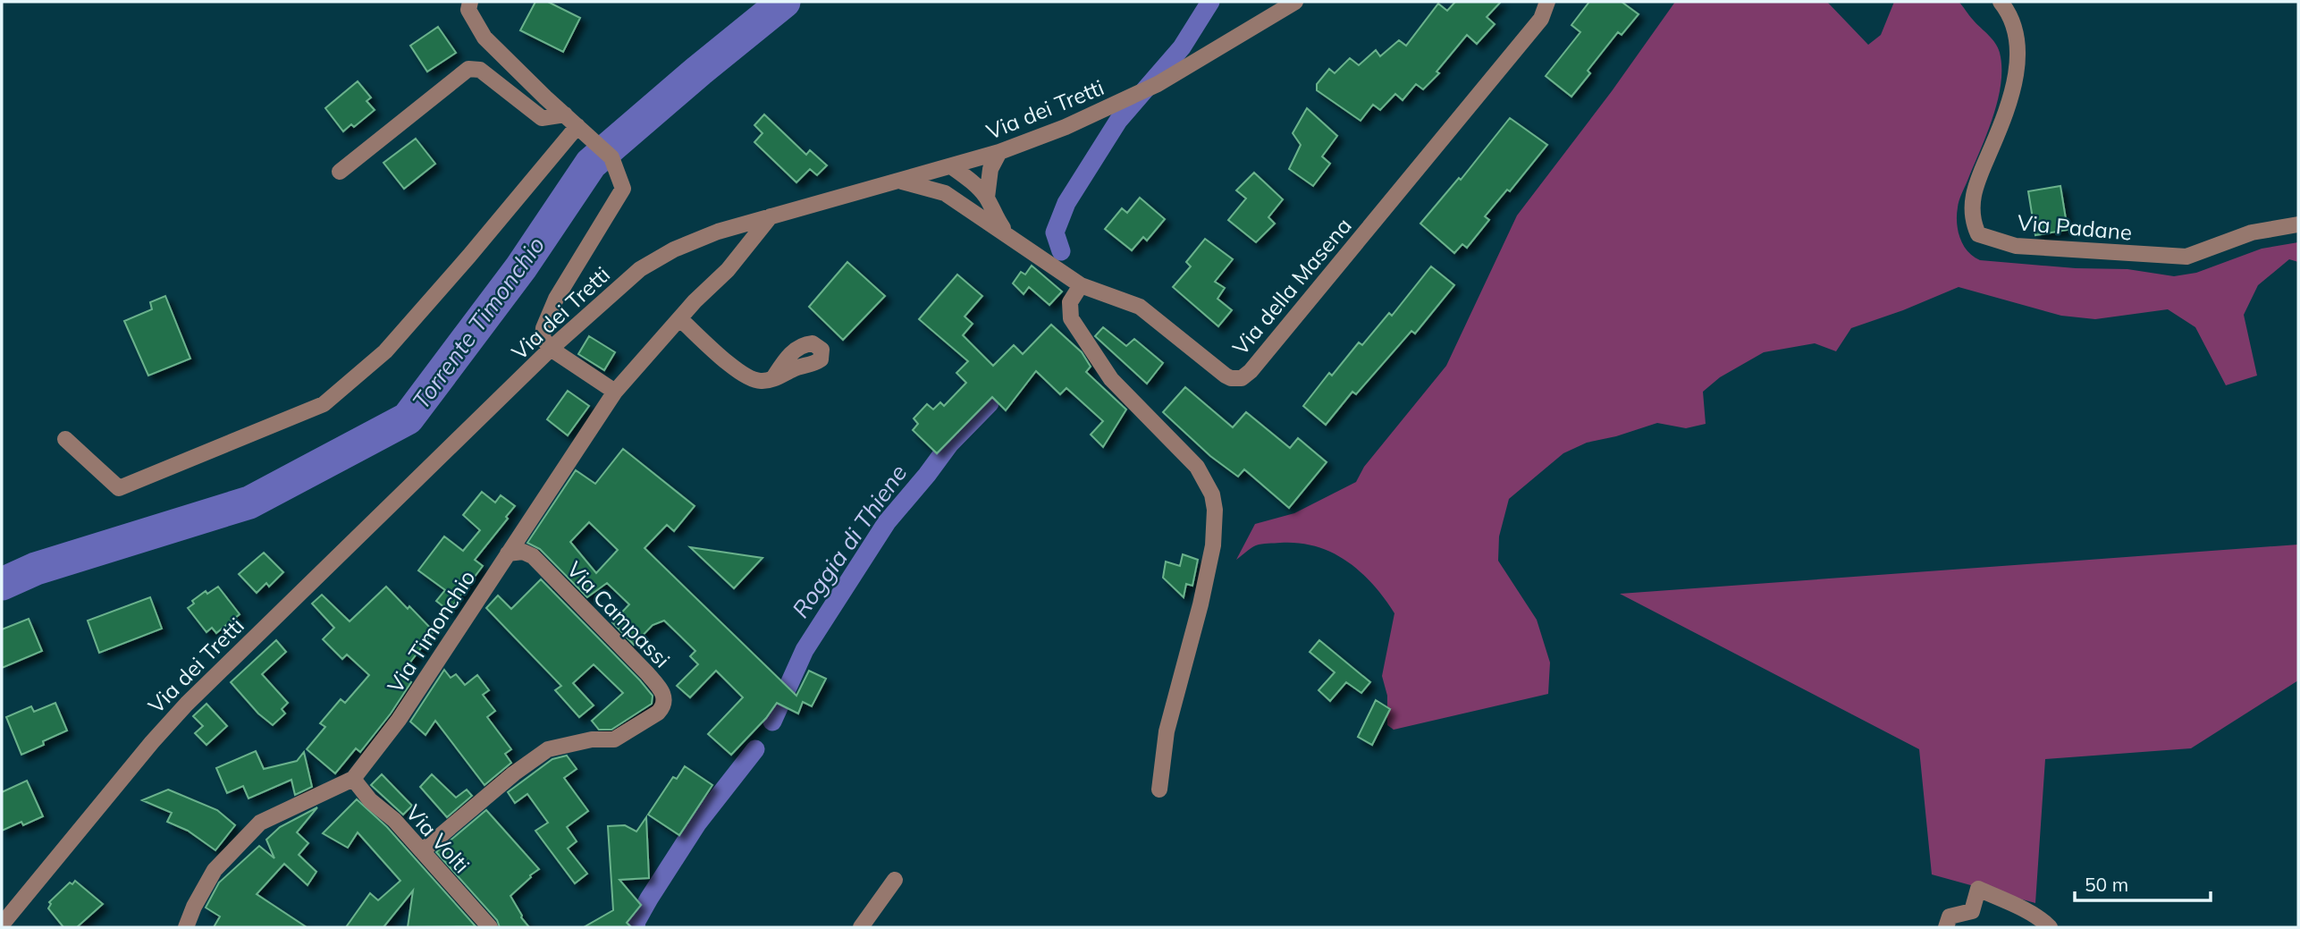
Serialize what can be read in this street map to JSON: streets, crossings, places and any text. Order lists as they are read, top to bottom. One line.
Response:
{"streets":{"street":["Via dei Tretti","Via Padane","Via della Masena","Via Campassi","Via Timonchio","Via Volti"]},"crossings":[["Via dei Tretti","Via della Masena"],["Via dei Tretti","Via Timonchio"],["Via Campassi","Via Timonchio"],["Via Campassi","Via Volti"],["Via Timonchio","Via Volti"]],"water":["Torrente Timonchio","Roggia di Thiene"],"scale_bar":"50 m"}
